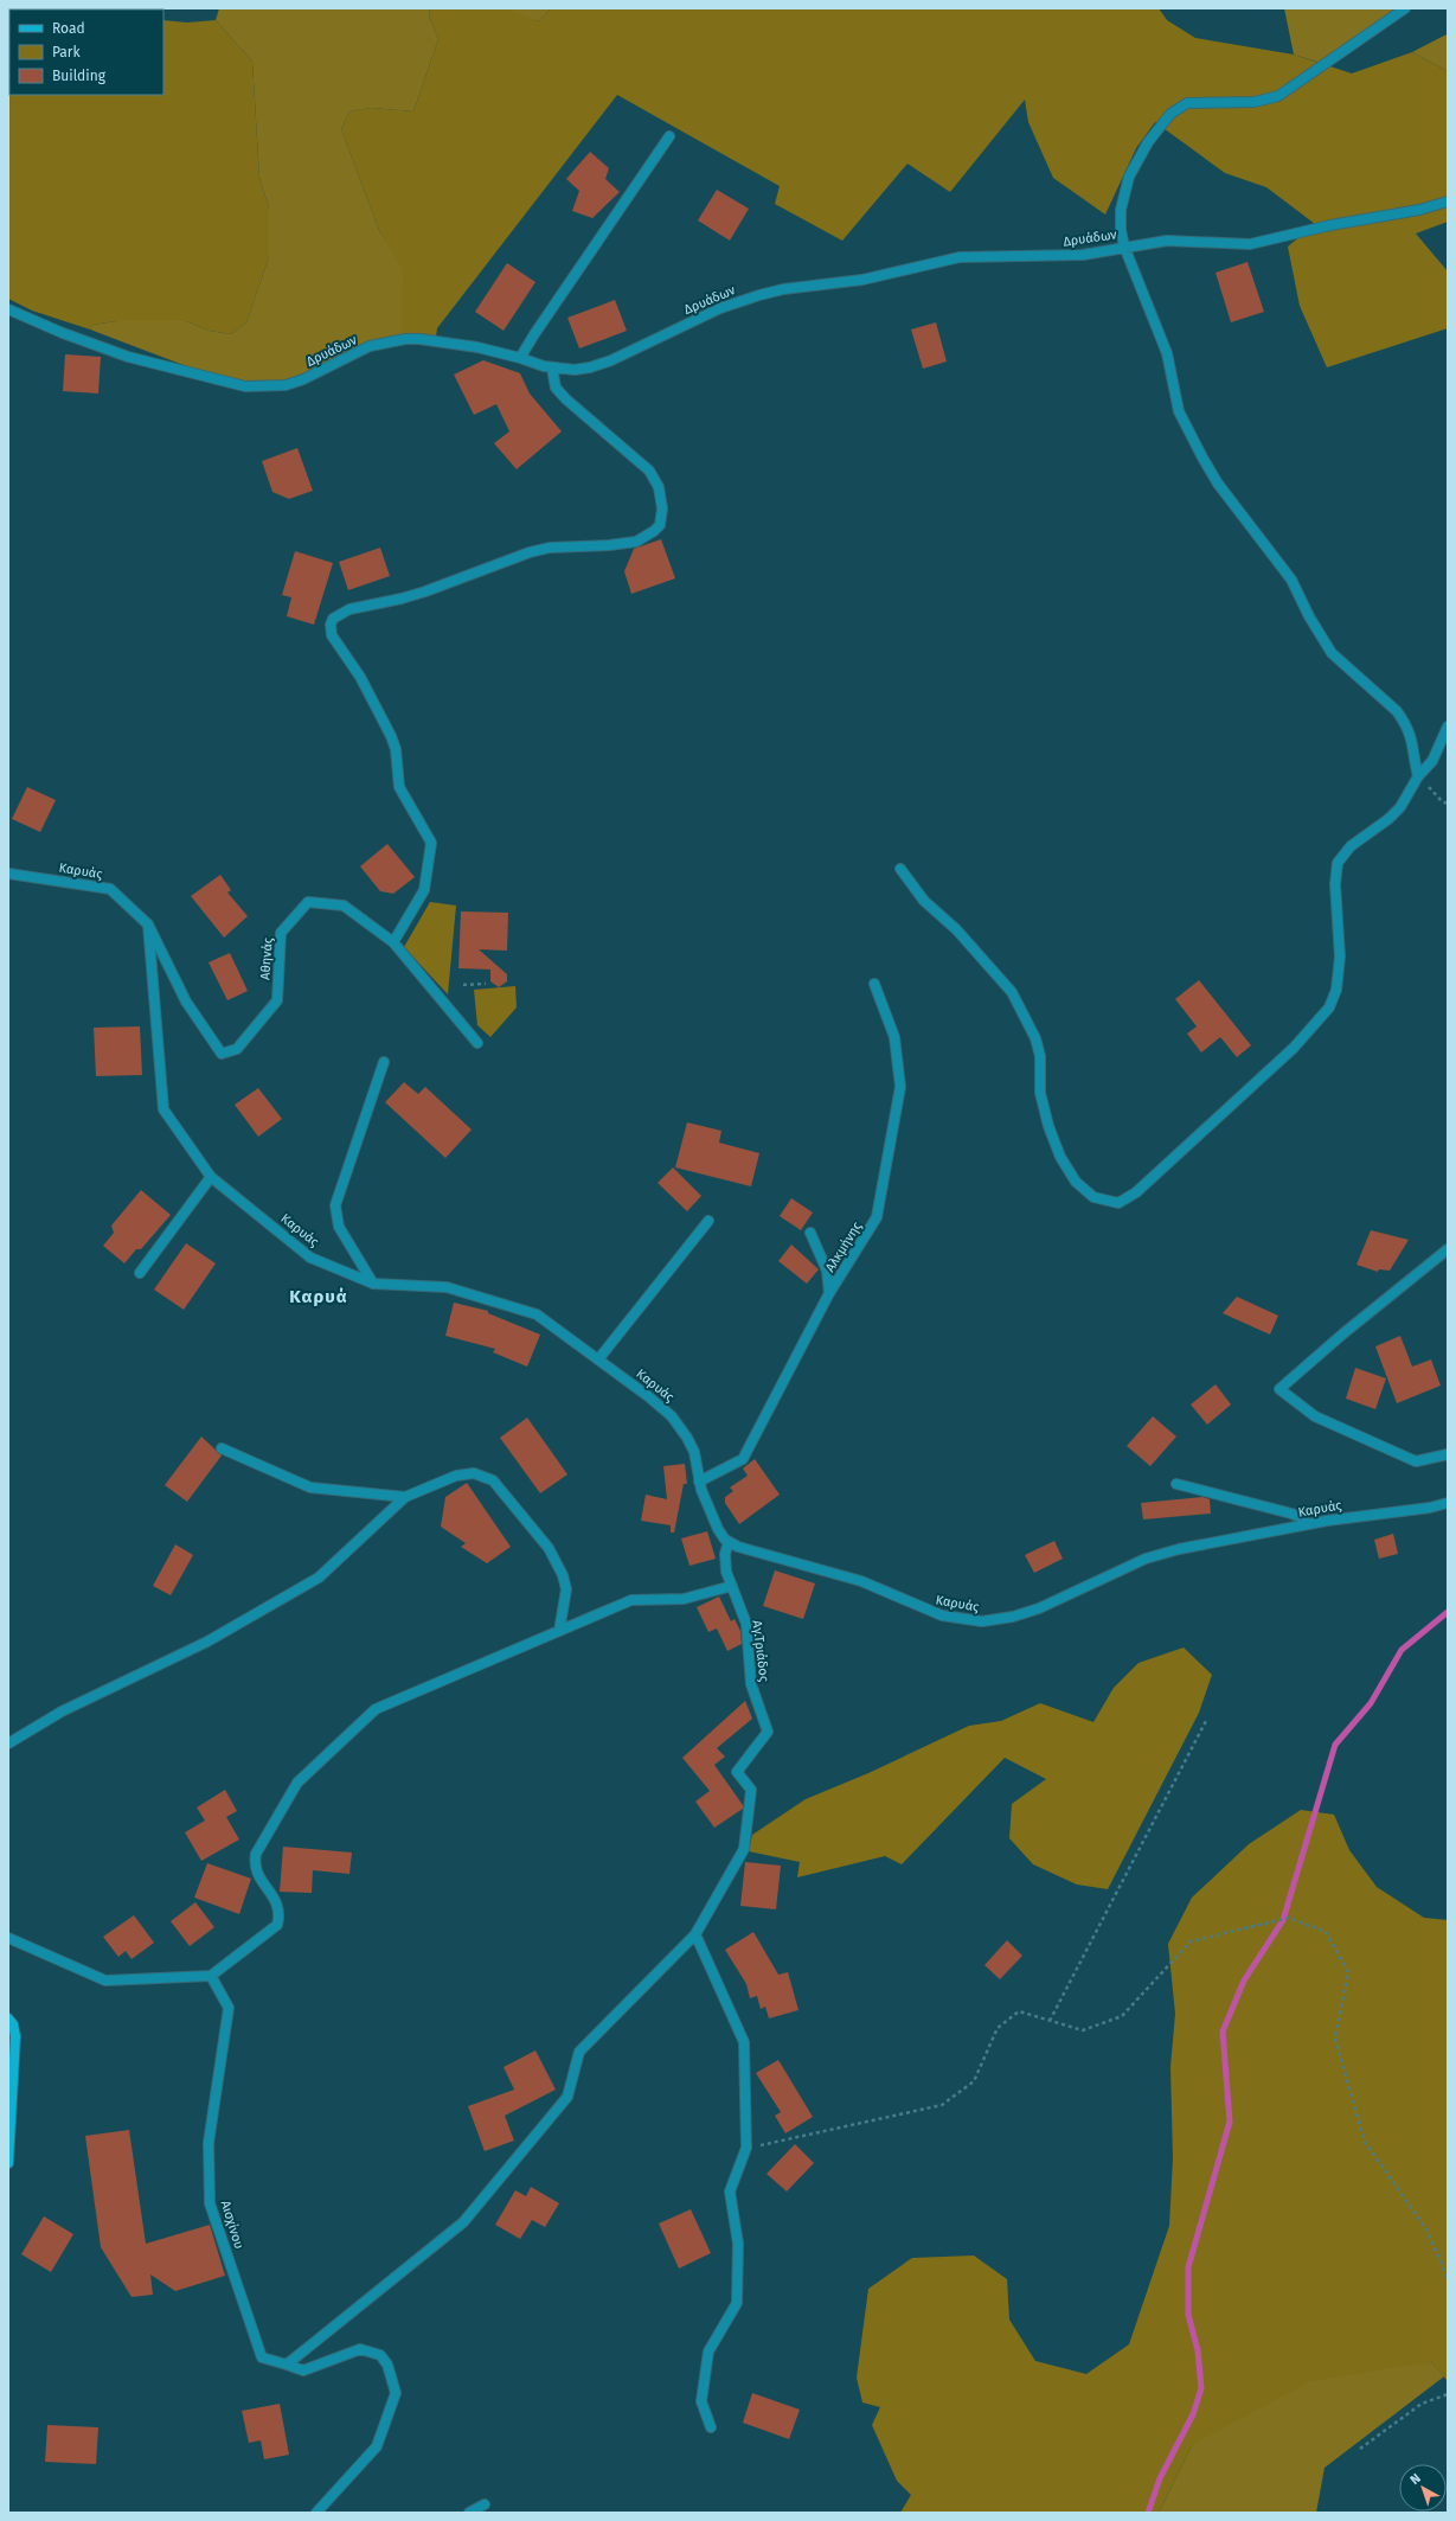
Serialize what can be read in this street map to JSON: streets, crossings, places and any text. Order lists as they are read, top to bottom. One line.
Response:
{"streets":{"street":["Δρυάδων","Καρυάς","Αθηνάς","Αλκμήνης","Αγ.Τριάδος","Αισχίνου"]},"crossings":[["Καρυάς","Αθηνάς"],["Καρυάς","Αλκμήνης"],["Καρυάς","Αγ.Τριάδος"]],"districts":["Καρυά"],"legend":["Road","Park","Building"],"north":"top left"}
